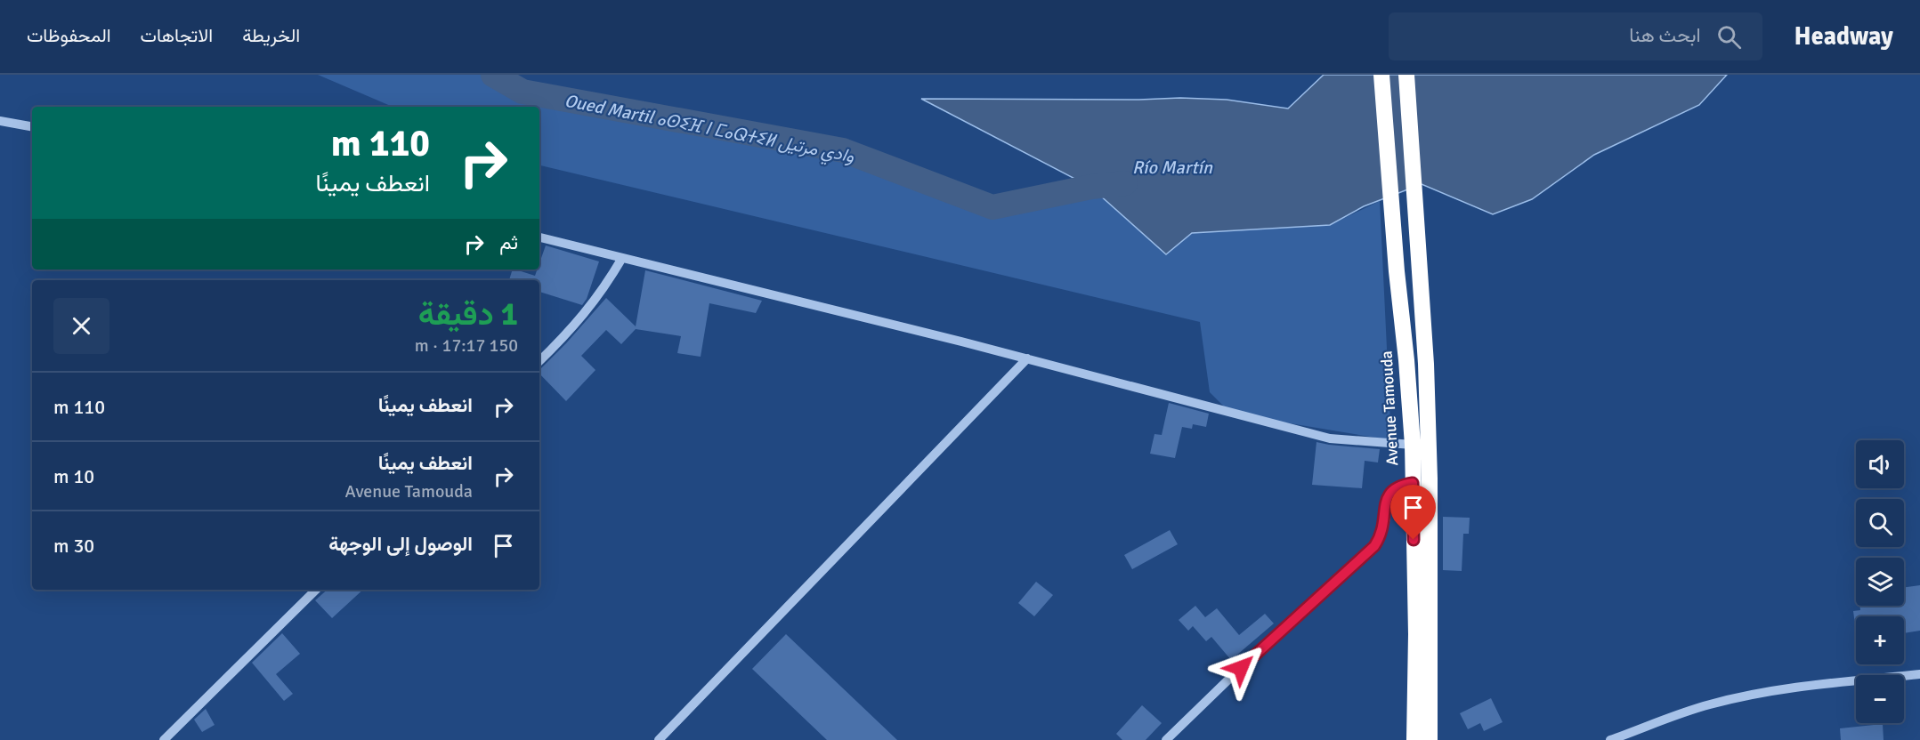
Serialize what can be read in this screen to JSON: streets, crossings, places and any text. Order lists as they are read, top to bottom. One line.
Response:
{"streets":{"highway":["Avenue Tamouda"]},"water":["Oued Martil ⴰⵙⵉⴼ ⵏ ⵎⴰⵕⵜⵉⵍ وادي مرتيل","Río Martín"],"page":{"header":"Headway","search":"ابحث هنا","nav":["الخريطة","الاتجاهات","المحفوظات"],"turn":["110 m","انعطف يمينًا"],"then":"ثم","heading":["1 دقيقة","150 m · 17:17"],"list":[{"name":"انعطف يمينًا","value":"110 m"},{"name":"انعطف يمينًا","note":"Avenue Tamouda","value":"10 m"},{"name":"الوصول إلى الوجهة","value":"30 m"}],"map_buttons":["+","−"]}}
